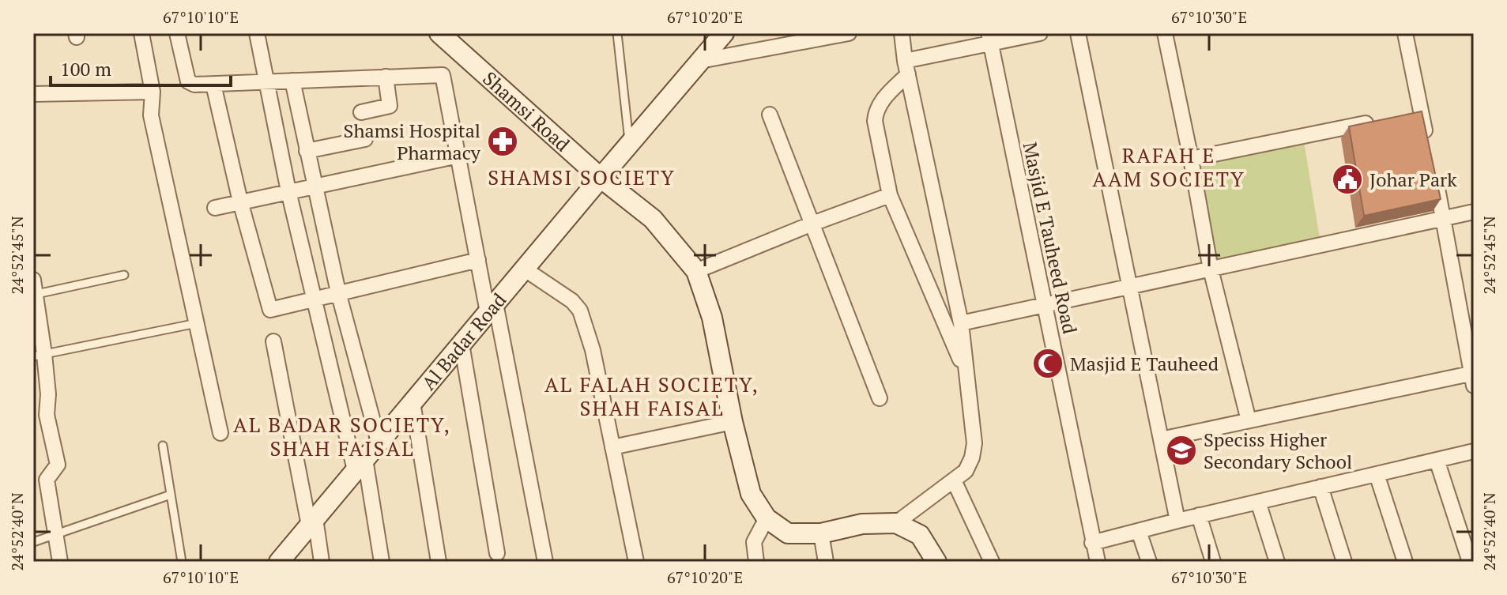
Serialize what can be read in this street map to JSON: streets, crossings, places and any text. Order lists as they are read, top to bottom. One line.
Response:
{"streets":{"street":["Shamsi Road","Masjid E Tauheed Road","Al Badar Road"]},"crossings":[["Shamsi Road","Al Badar Road"]],"districts":["RAFAH E AAM SOCIETY","SHAMSI SOCIETY","AL FALAH SOCIETY, SHAH FAISAL","AL BADAR SOCIETY, SHAH FAISAL"],"places":{"pharmacy":["Shamsi Hospital Pharmacy"],"public building":["Johar Park"],"mosque":["Masjid E Tauheed"],"school or university":["Speciss Higher Secondary School"]},"scale_bar":"100 m","coordinates":["67°10'10\"E","67°10'20\"E","67°10'30\"E","24°52'45\"N","24°52'40\"N"]}
